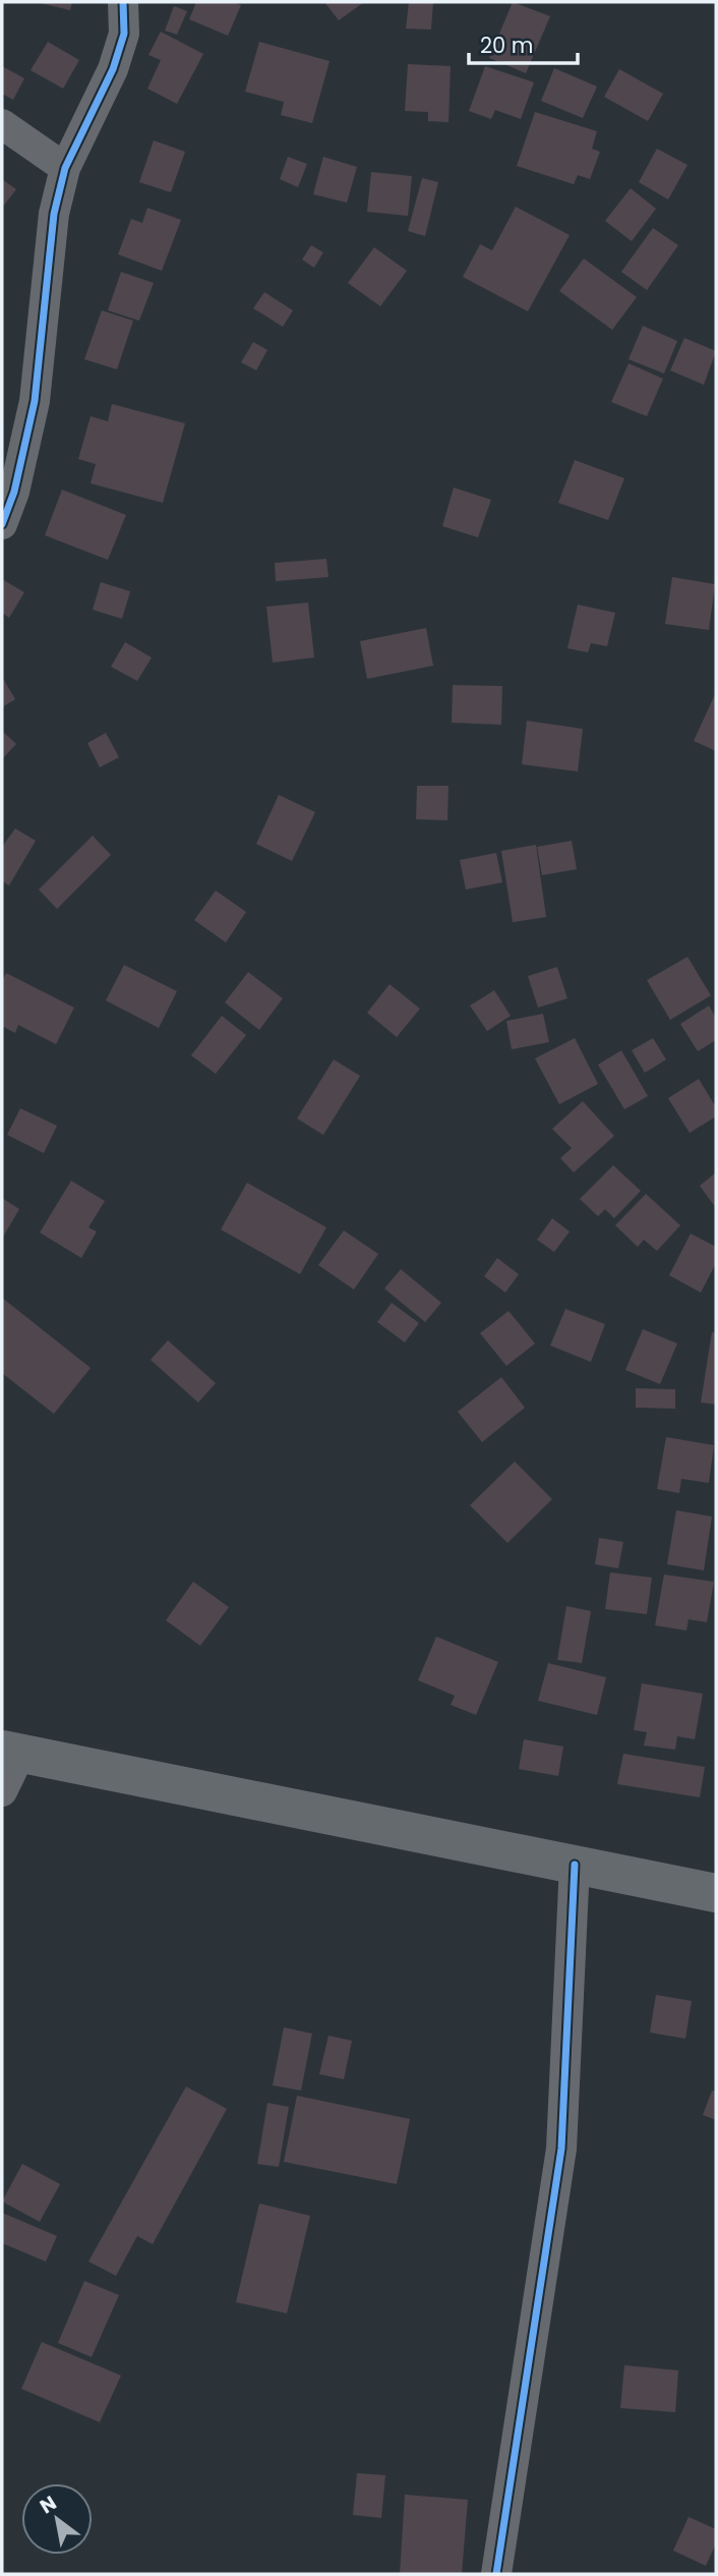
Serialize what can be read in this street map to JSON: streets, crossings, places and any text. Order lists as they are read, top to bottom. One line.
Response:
{"scale_bar":"20 m","north":"top left"}
